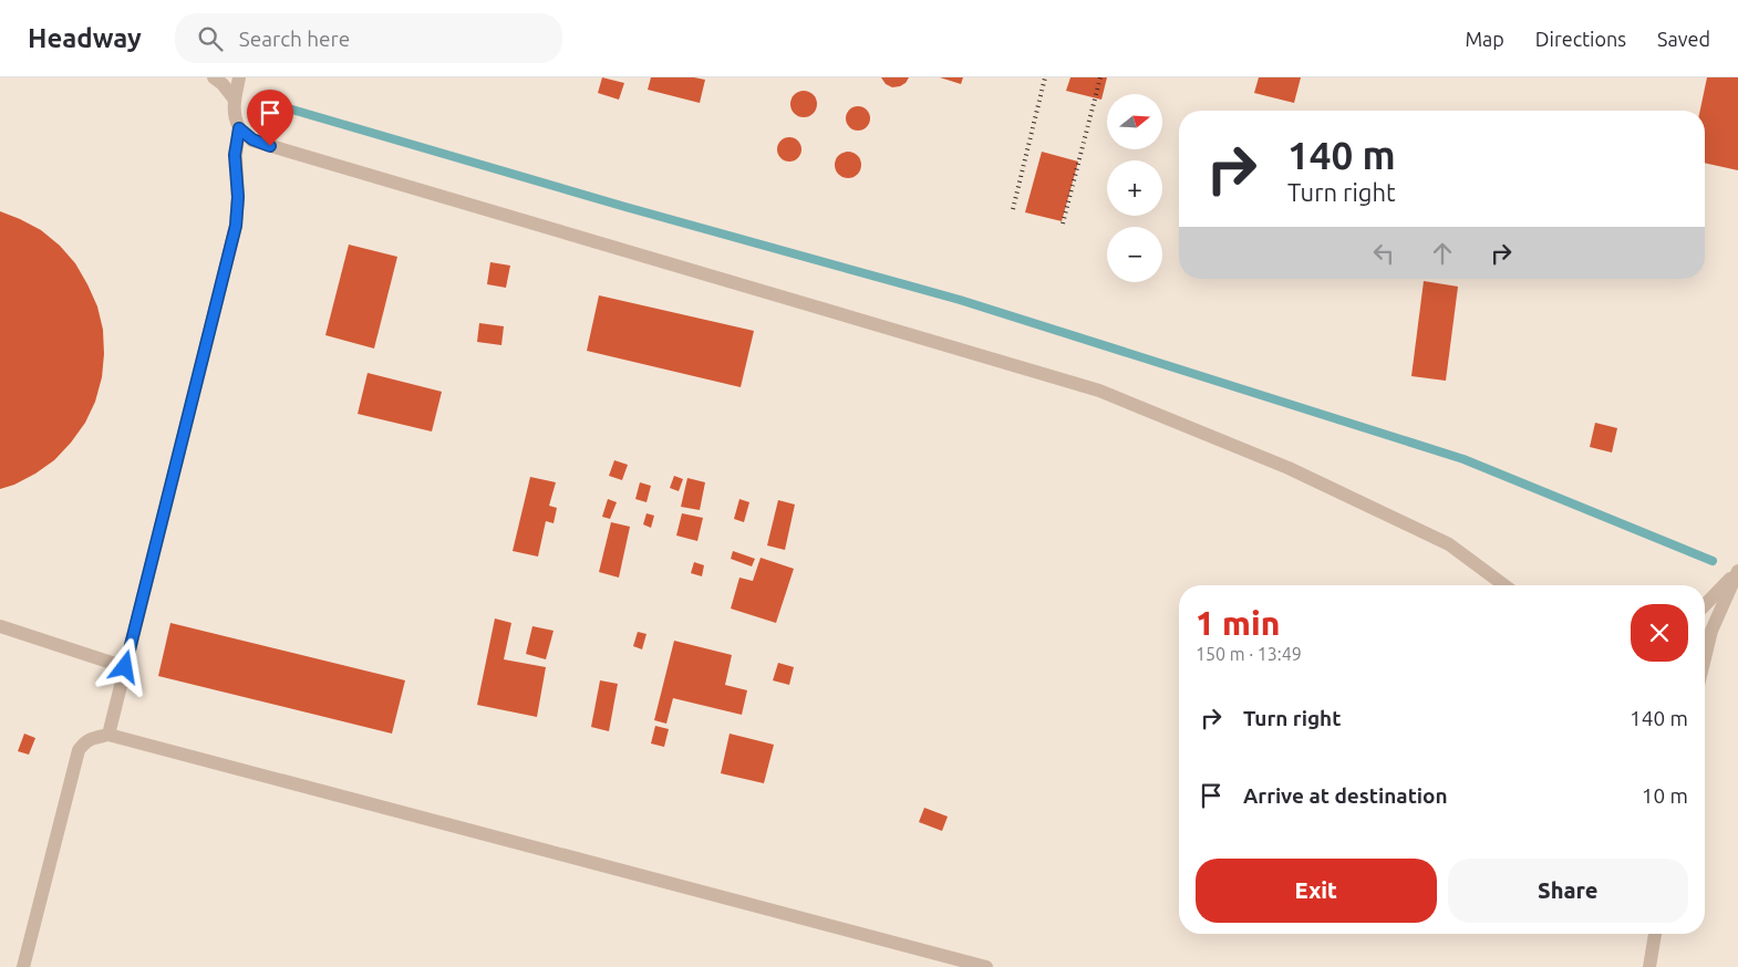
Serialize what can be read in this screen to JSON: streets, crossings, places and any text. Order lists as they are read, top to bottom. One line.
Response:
{"north":"right","page":{"header":"Headway","search":"Search here","nav":["Map","Directions","Saved"],"map_buttons":["+","−"],"turn":["140 m","Turn right"],"heading":["1 min","150 m · 13:49"],"list":[{"name":"Turn right","value":"140 m"},{"name":"Arrive at destination","value":"10 m"}],"buttons":["Exit","Share"]}}
